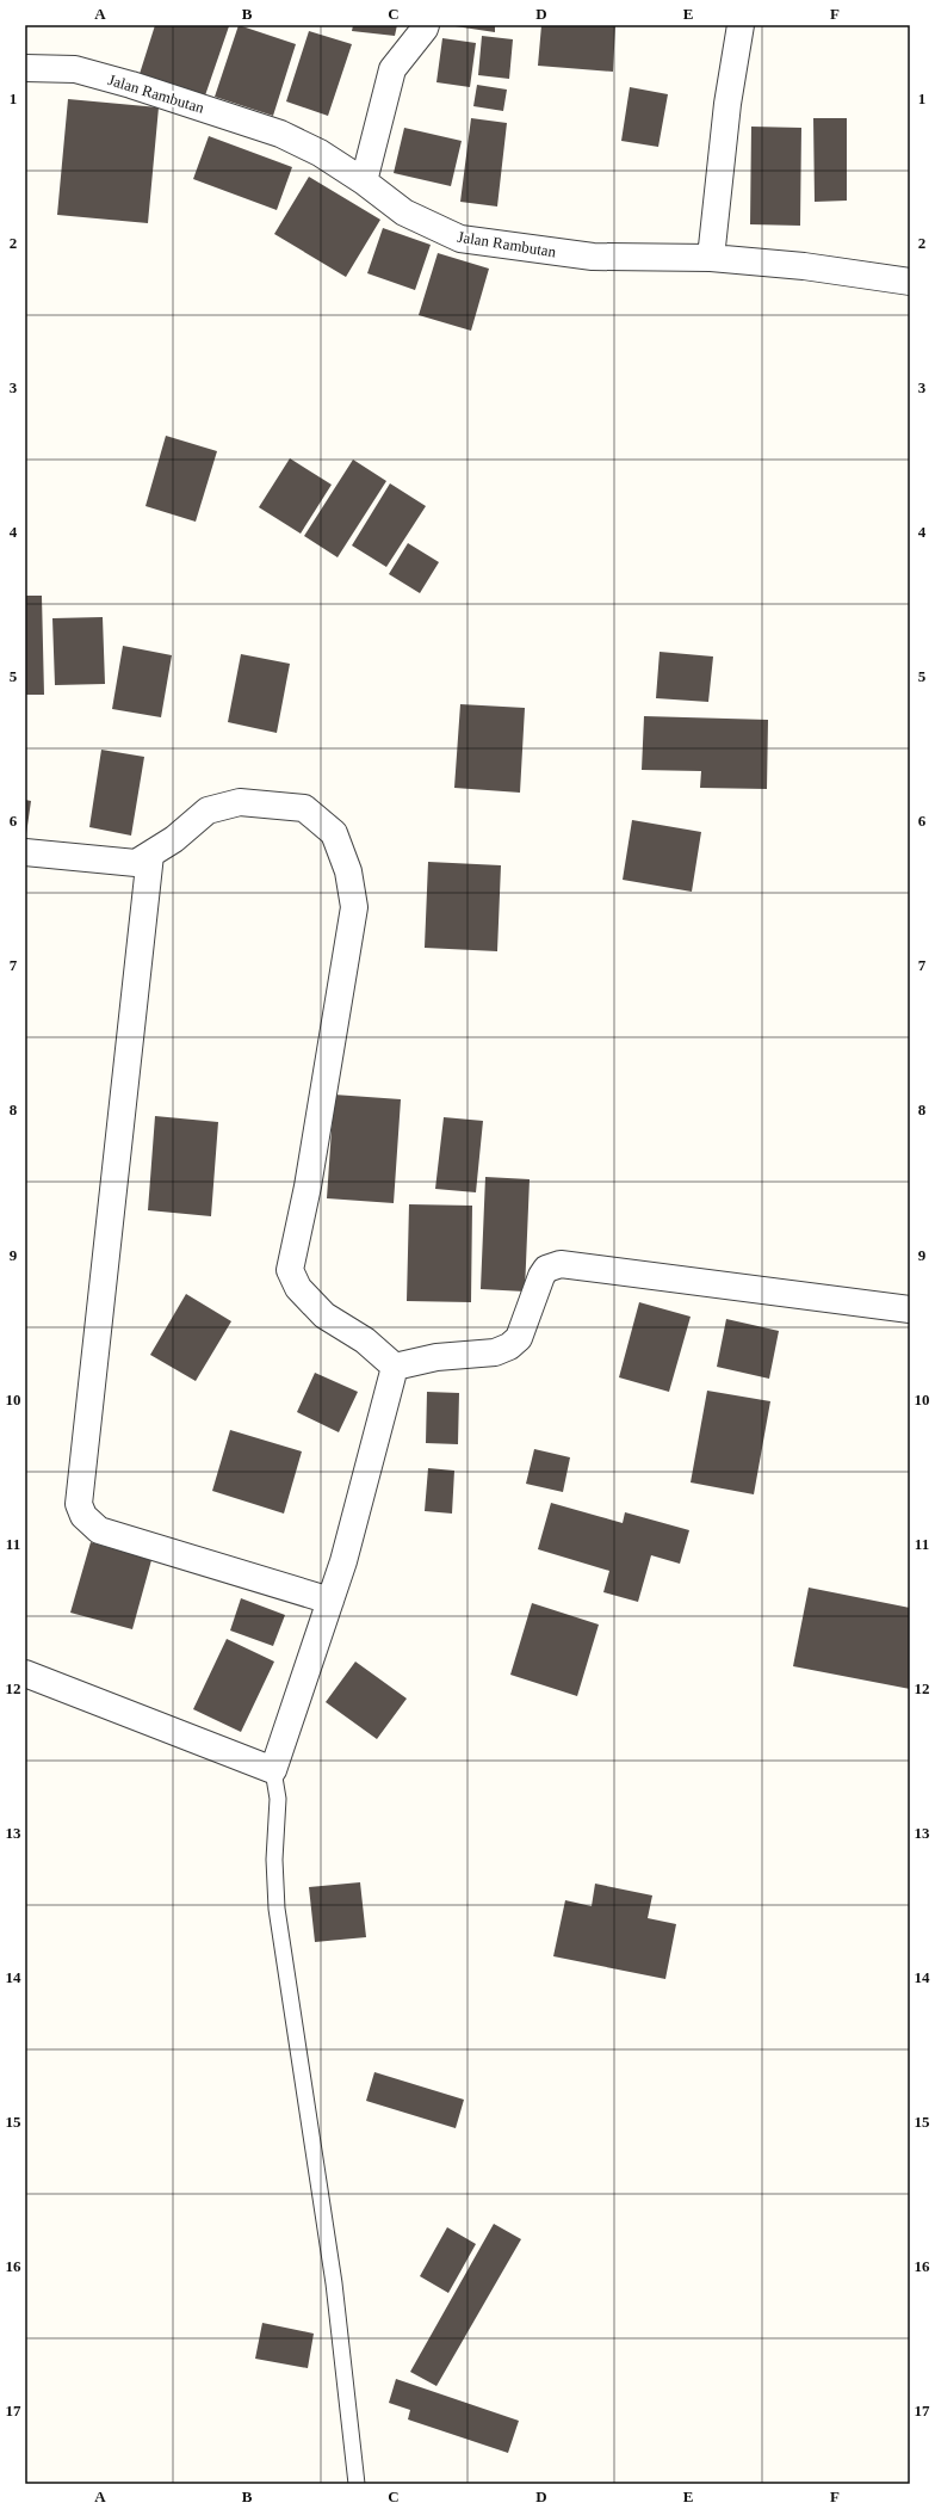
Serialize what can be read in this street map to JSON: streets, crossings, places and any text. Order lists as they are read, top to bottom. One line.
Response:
{"streets":{"street":["Jalan Rambutan"]},"grid":{"columns":["A","B","C","D","E","F"],"rows":["1","2","3","4","5","6","7","8","9","10","11","12","13","14","15","16","17"]}}
